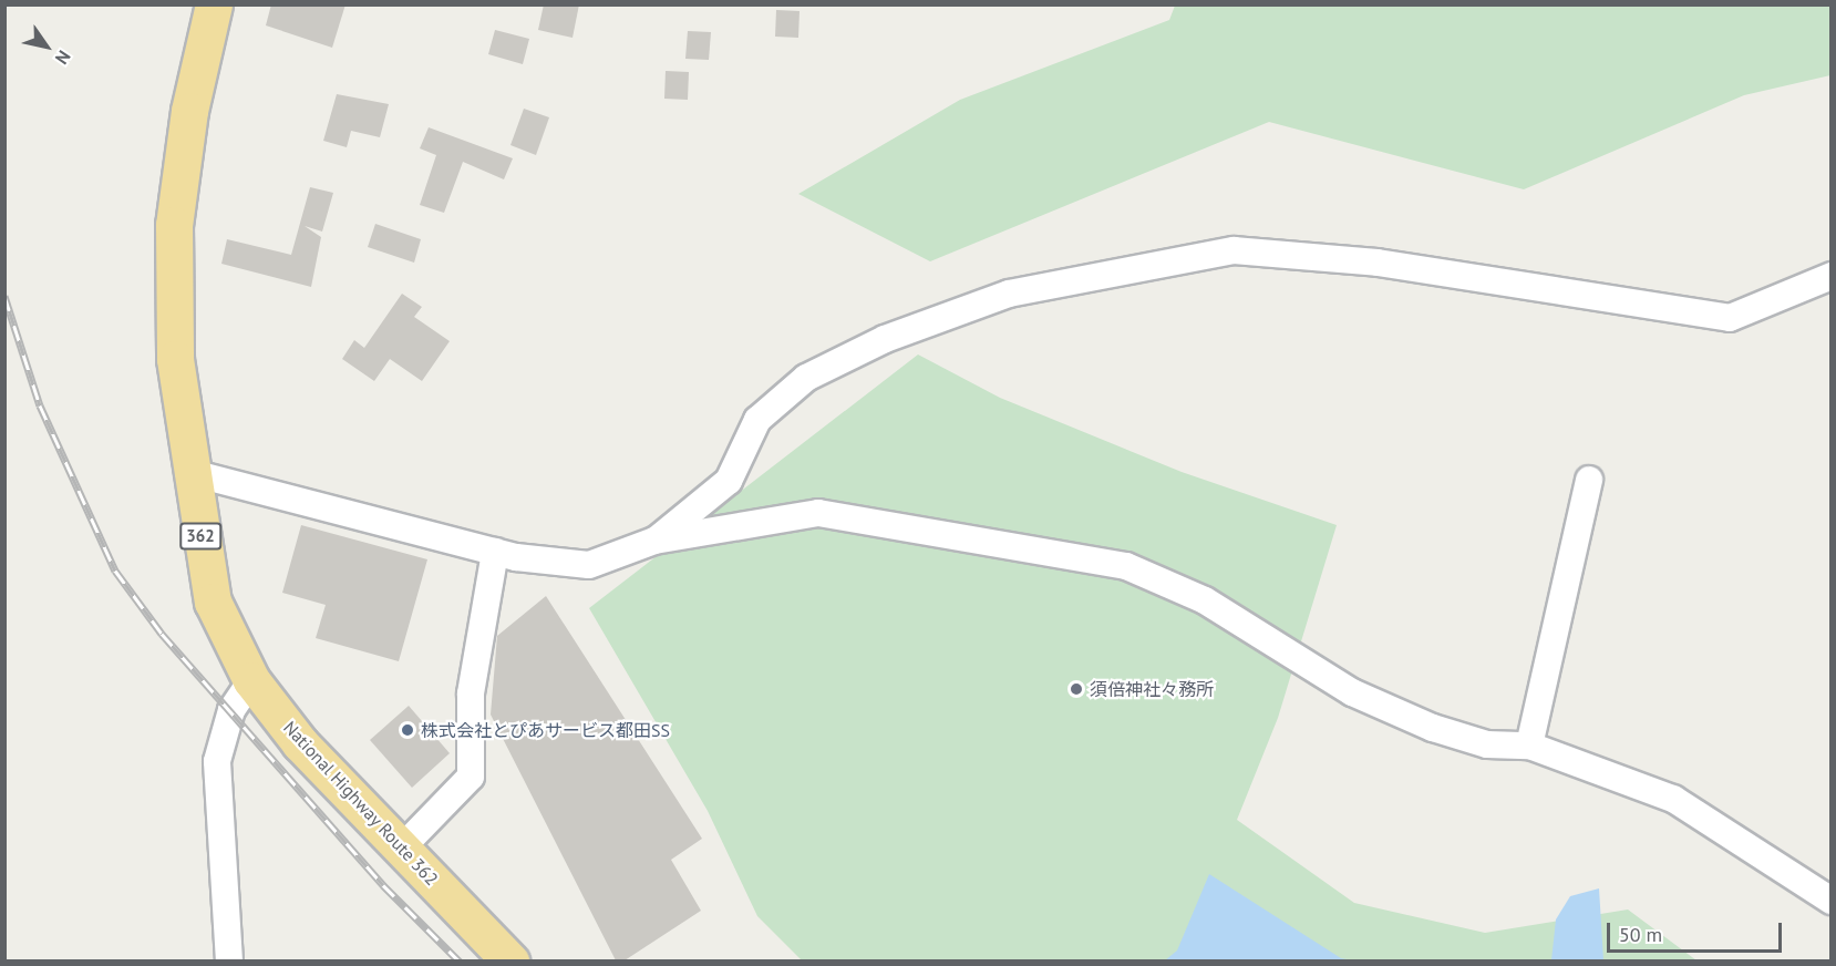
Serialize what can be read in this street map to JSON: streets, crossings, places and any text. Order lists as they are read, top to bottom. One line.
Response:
{"streets":{"highway":["362","National Highway Route 362"]},"places":["須倍神社々務所","株式会社とぴあサービス都田SS"],"scale_bar":"50 m","north":"bottom right"}
